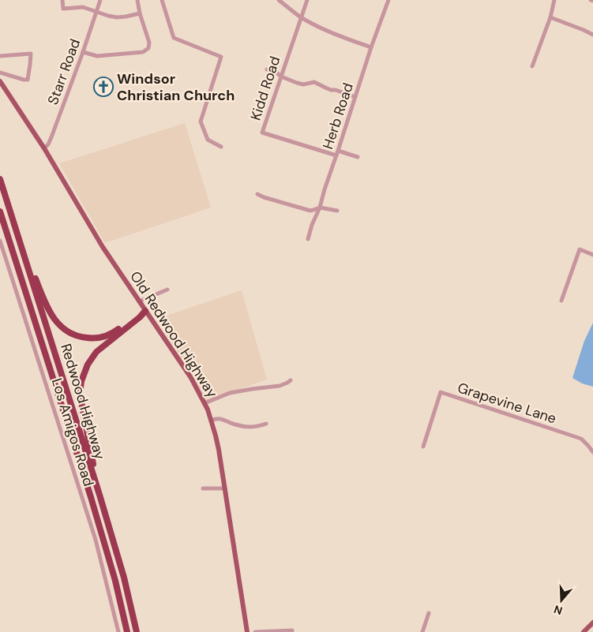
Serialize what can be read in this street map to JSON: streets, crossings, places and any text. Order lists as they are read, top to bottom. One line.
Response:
{"streets":{"highway":["Redwood Highway"],"main road":["Old Redwood Highway"],"street":["Starr Road","Kidd Road","Herb Road","Grapevine Lane","Los Amigos Road"]},"crossings":[["Starr Road","Old Redwood Highway"],["Kidd Road","Herb Road"]],"places":{"church":["Windsor Christian Church"]},"north":"bottom"}
